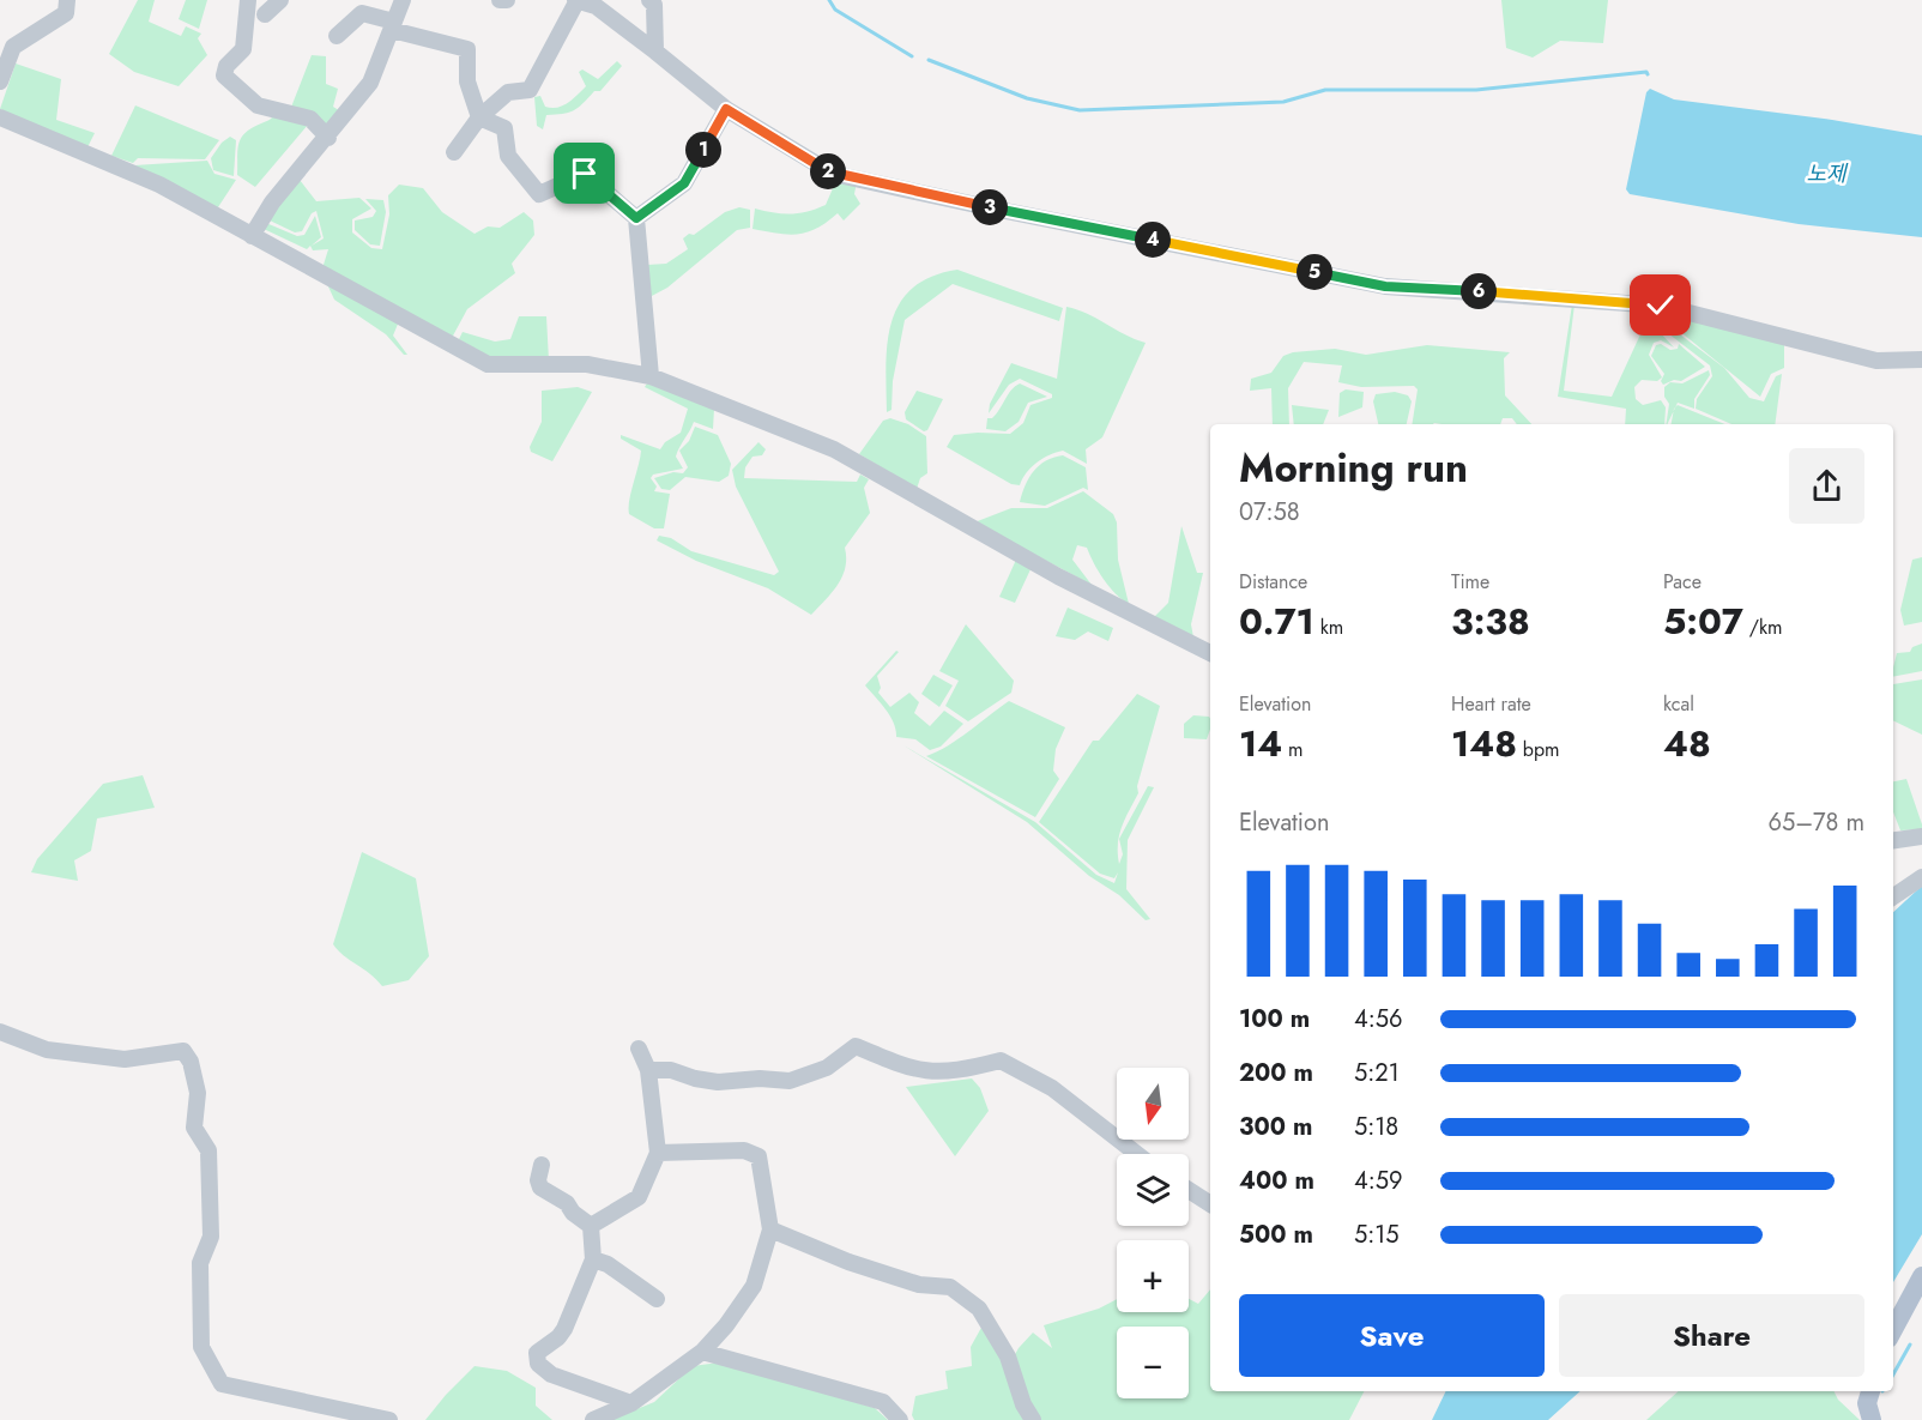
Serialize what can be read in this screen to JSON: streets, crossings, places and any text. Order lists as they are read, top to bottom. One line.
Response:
{"water":["노제"],"north":"bottom","page":{"pins":["1","2","3","4","5","6"],"heading":["Morning run","07:58"],"stats":[["Distance","0.71 km"],["Time","3:38"],["Pace","5:07 /km"],["Elevation","14 m"],["Heart rate","148 bpm"],["kcal","48"]],"chart":["Elevation","65–78 m"],"list":[{"name":"100 m","note":"4:56"},{"name":"200 m","note":"5:21"},{"name":"300 m","note":"5:18"},{"name":"400 m","note":"4:59"},{"name":"500 m","note":"5:15"}],"map_buttons":["+","−"],"buttons":["Save","Share"]}}
